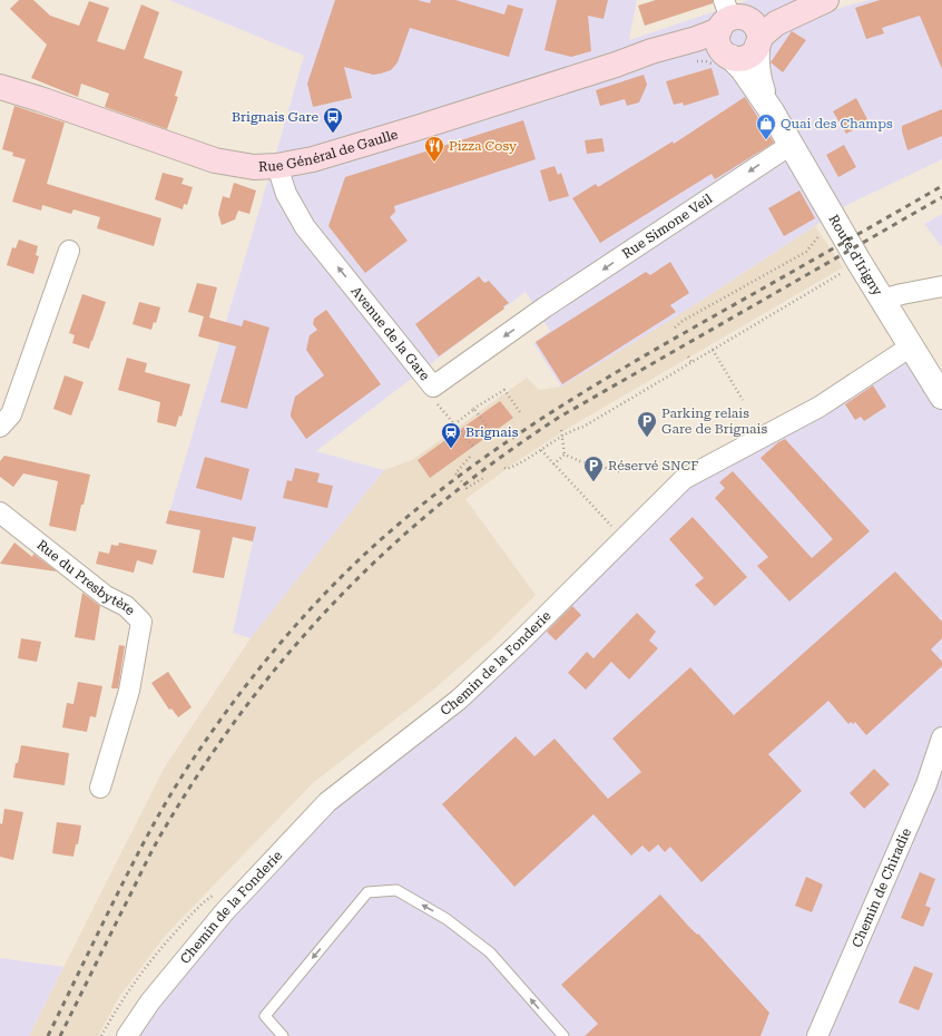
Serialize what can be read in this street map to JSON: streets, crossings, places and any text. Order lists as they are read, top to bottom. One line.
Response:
{"streets":{"main road":["Rue Général de Gaulle"],"street":["Rue Simone Veil","Route d'Irigny","Avenue de la Gare","Rue du Presbytère","Chemin de la Fonderie","Chemin de Chiradie"]},"crossings":[["Rue Général de Gaulle","Route d'Irigny"],["Rue Général de Gaulle","Avenue de la Gare"],["Rue Simone Veil","Route d'Irigny"],["Rue Simone Veil","Avenue de la Gare"],["Route d'Irigny","Chemin de la Fonderie"]],"one_way":["Rue Simone Veil"],"places":{"bus stop":["Brignais Gare"],"shop":["Quai des Champs"],"restaurant":["Pizza Cosy"],"parking":["Parking relais Gare de Brignais","Réservé SNCF"],"station":["Brignais"]}}
